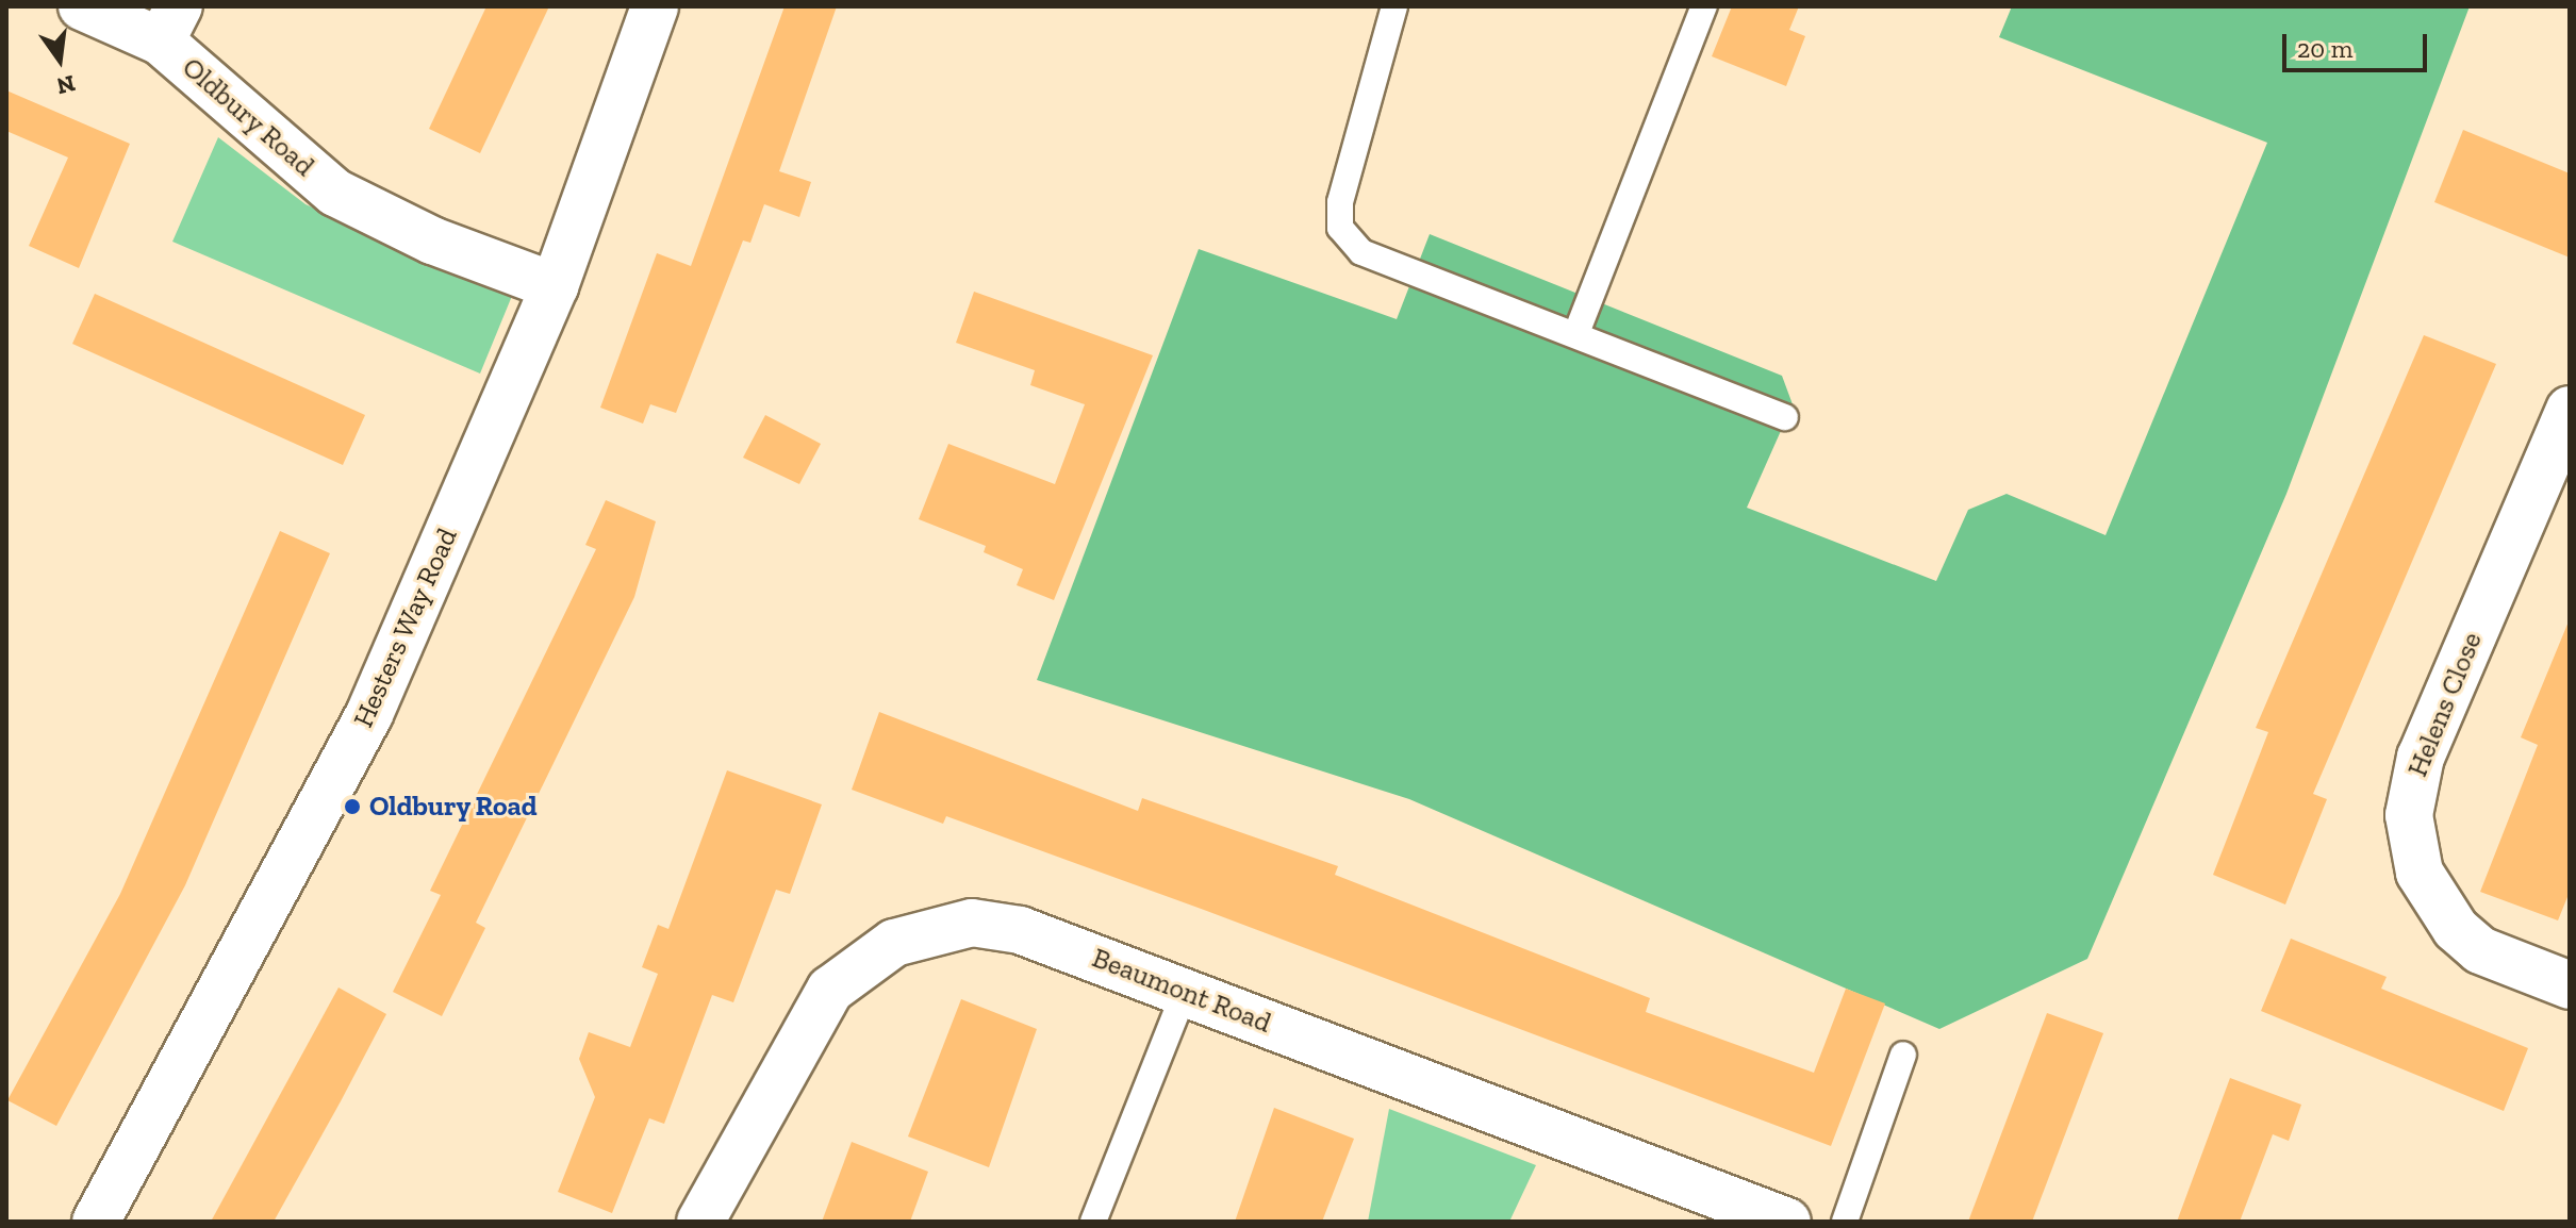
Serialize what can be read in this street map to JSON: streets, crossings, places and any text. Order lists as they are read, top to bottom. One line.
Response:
{"streets":{"street":["Oldbury Road","Hesters Way Road","Helens Close","Beaumont Road"]},"crossings":[["Oldbury Road","Hesters Way Road"]],"places":["Oldbury Road"],"scale_bar":"20 m","north":"bottom"}
